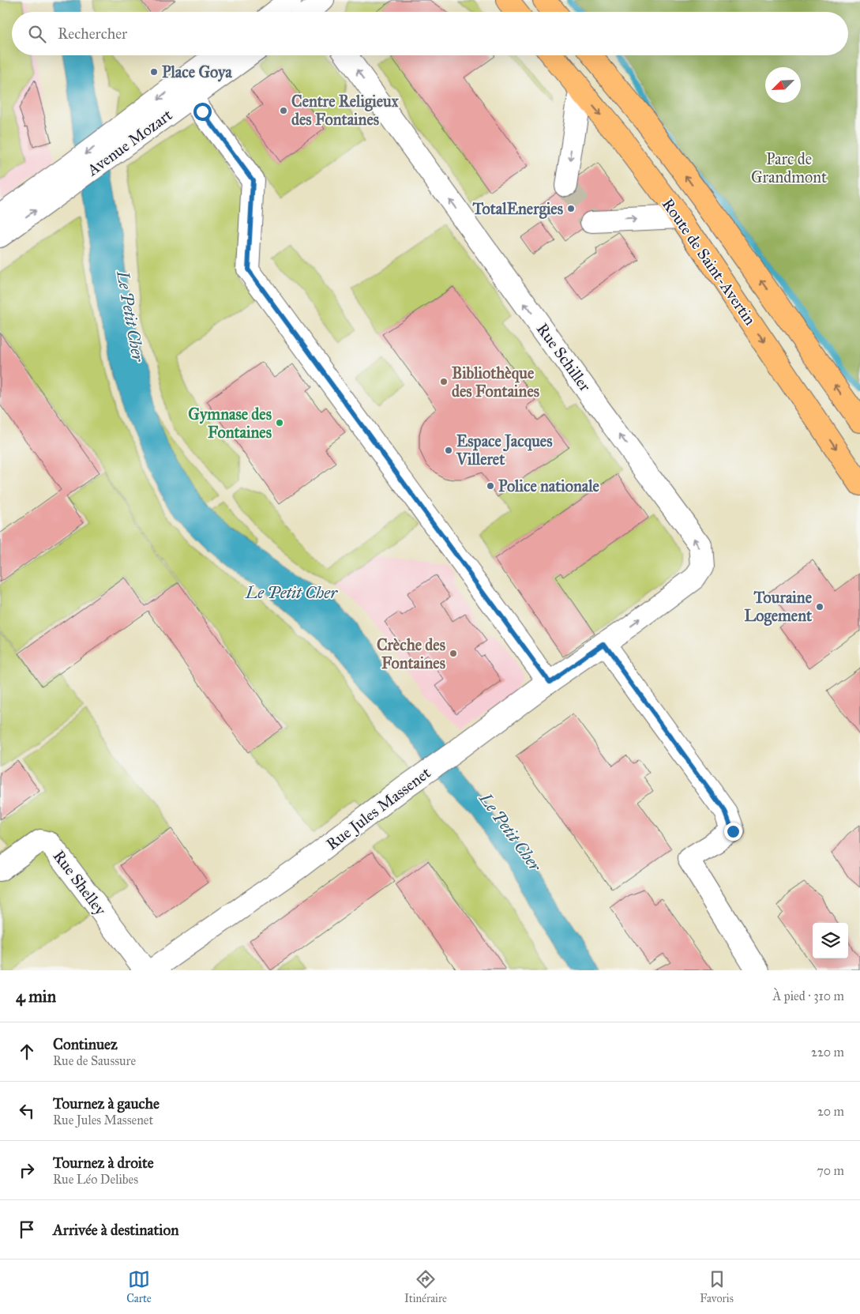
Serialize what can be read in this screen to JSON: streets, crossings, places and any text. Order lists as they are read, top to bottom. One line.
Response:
{"streets":{"main road":["Route de Saint-Avertin"],"street":["Avenue Mozart","Rue Schiller","Rue Jules Massenet","Rue Shelley"]},"crossings":[["Rue Schiller","Rue Jules Massenet"]],"one_way":["Rue Schiller"],"water":["Le Petit Cher"],"parks":["Parc de Grandmont"],"places":["Place Goya","Centre Religieux des Fontaines","TotalEnergies","Bibliothèque des Fontaines","Gymnase des Fontaines","Espace Jacques Villeret","Police nationale","Touraine Logement","Crèche des Fontaines"],"north":"bottom left","page":{"search":"Rechercher","heading":["4 min","À pied · 310 m"],"list":[["Continuez","Rue de Saussure","220 m"],["Tournez à gauche","Rue Jules Massenet","20 m"],["Tournez à droite","Rue Léo Delibes","70 m"],"Arrivée à destination"],"nav":["Carte","Itinéraire","Favoris"]}}
